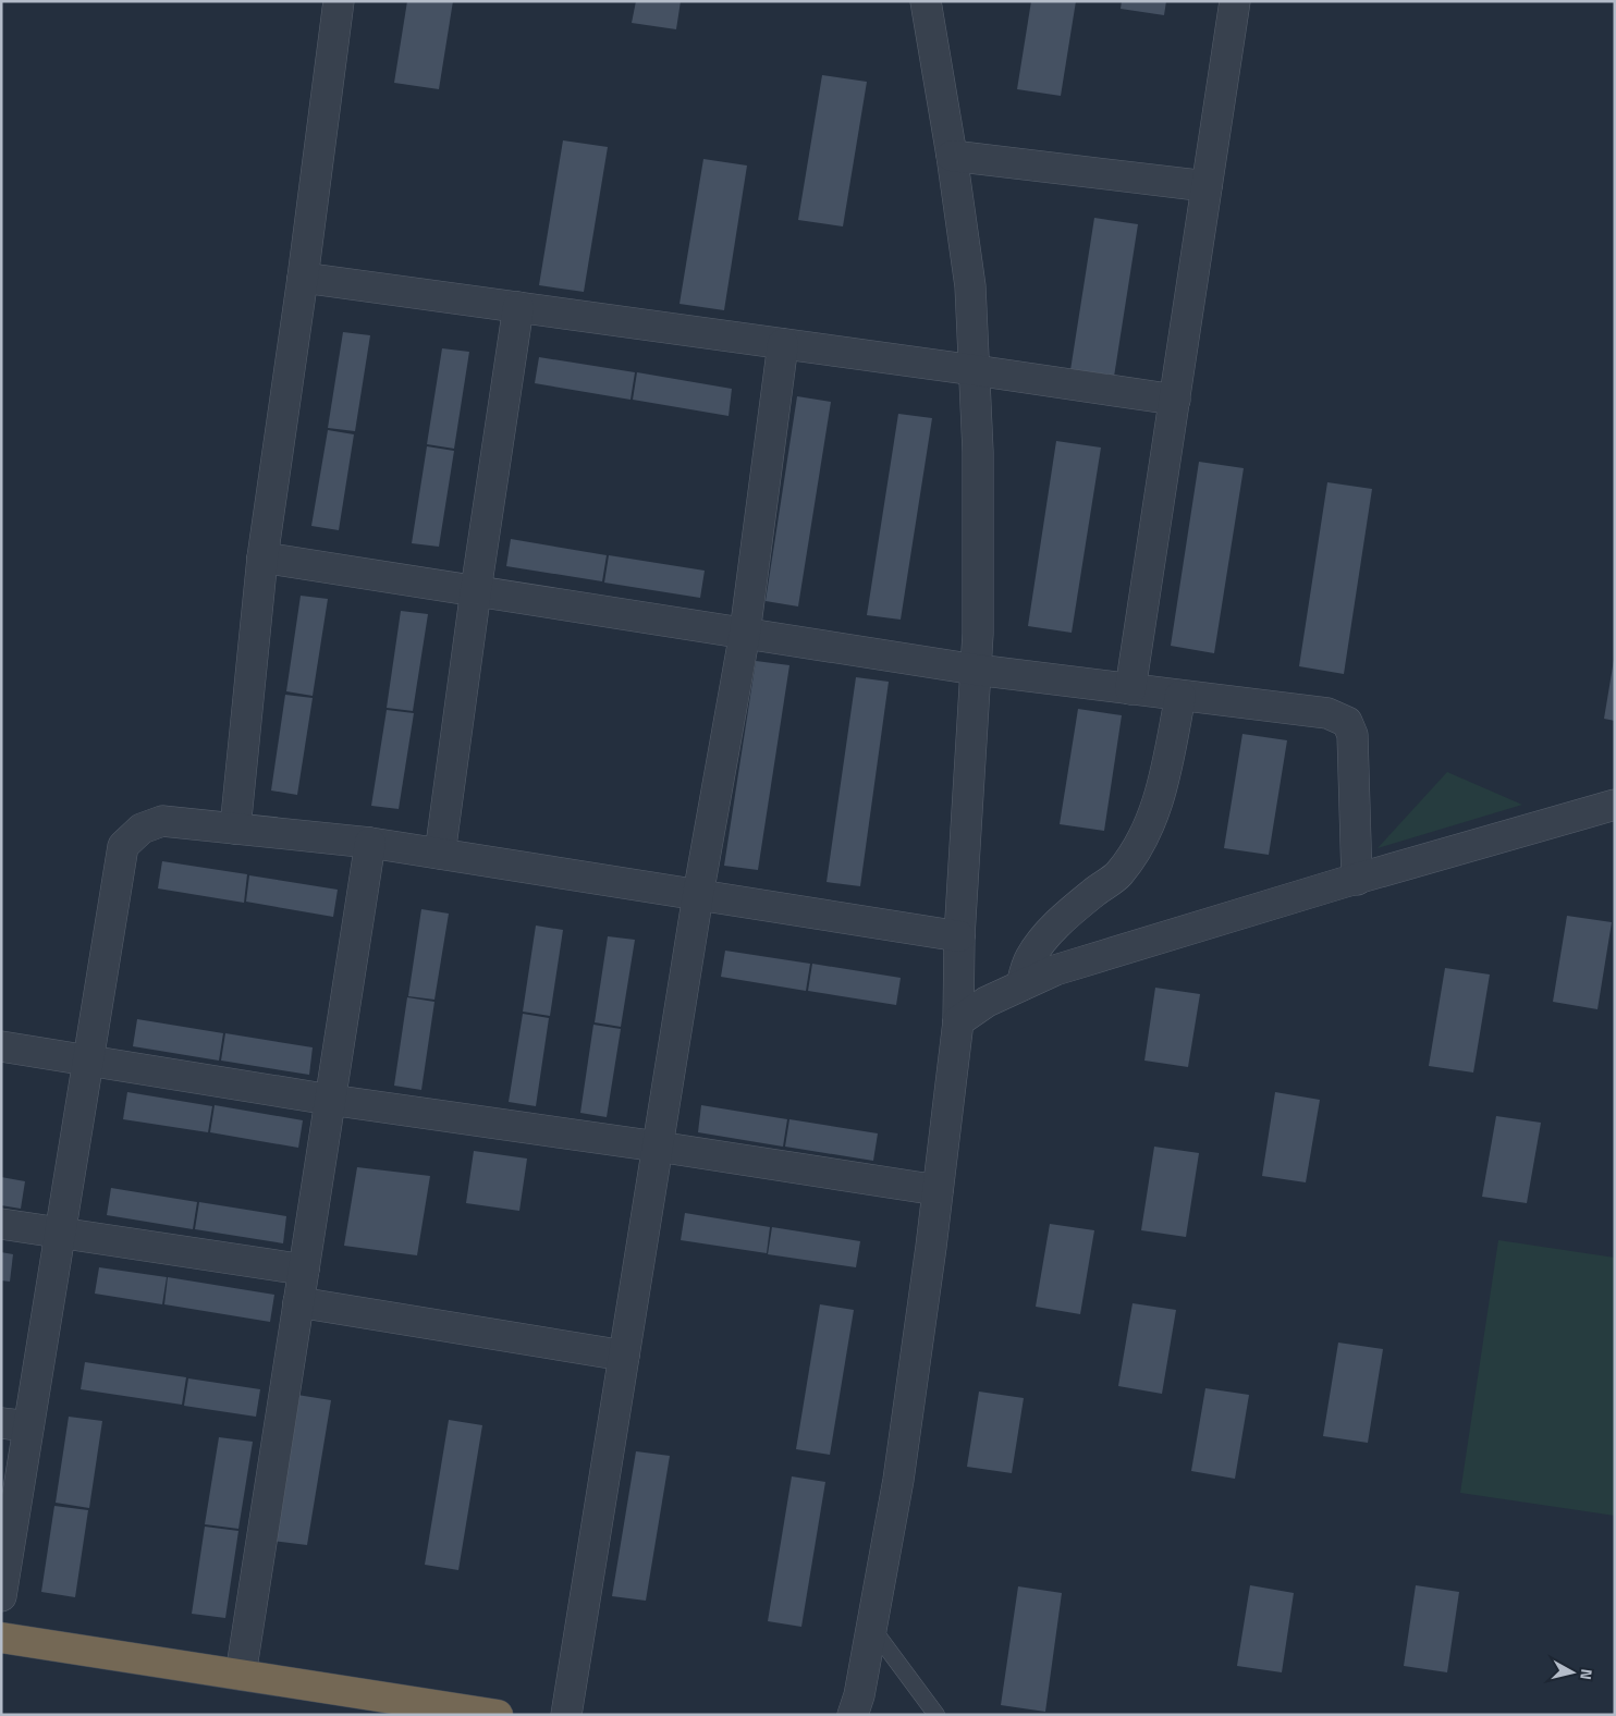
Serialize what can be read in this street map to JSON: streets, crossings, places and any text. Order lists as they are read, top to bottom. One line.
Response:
{"north":"right"}
